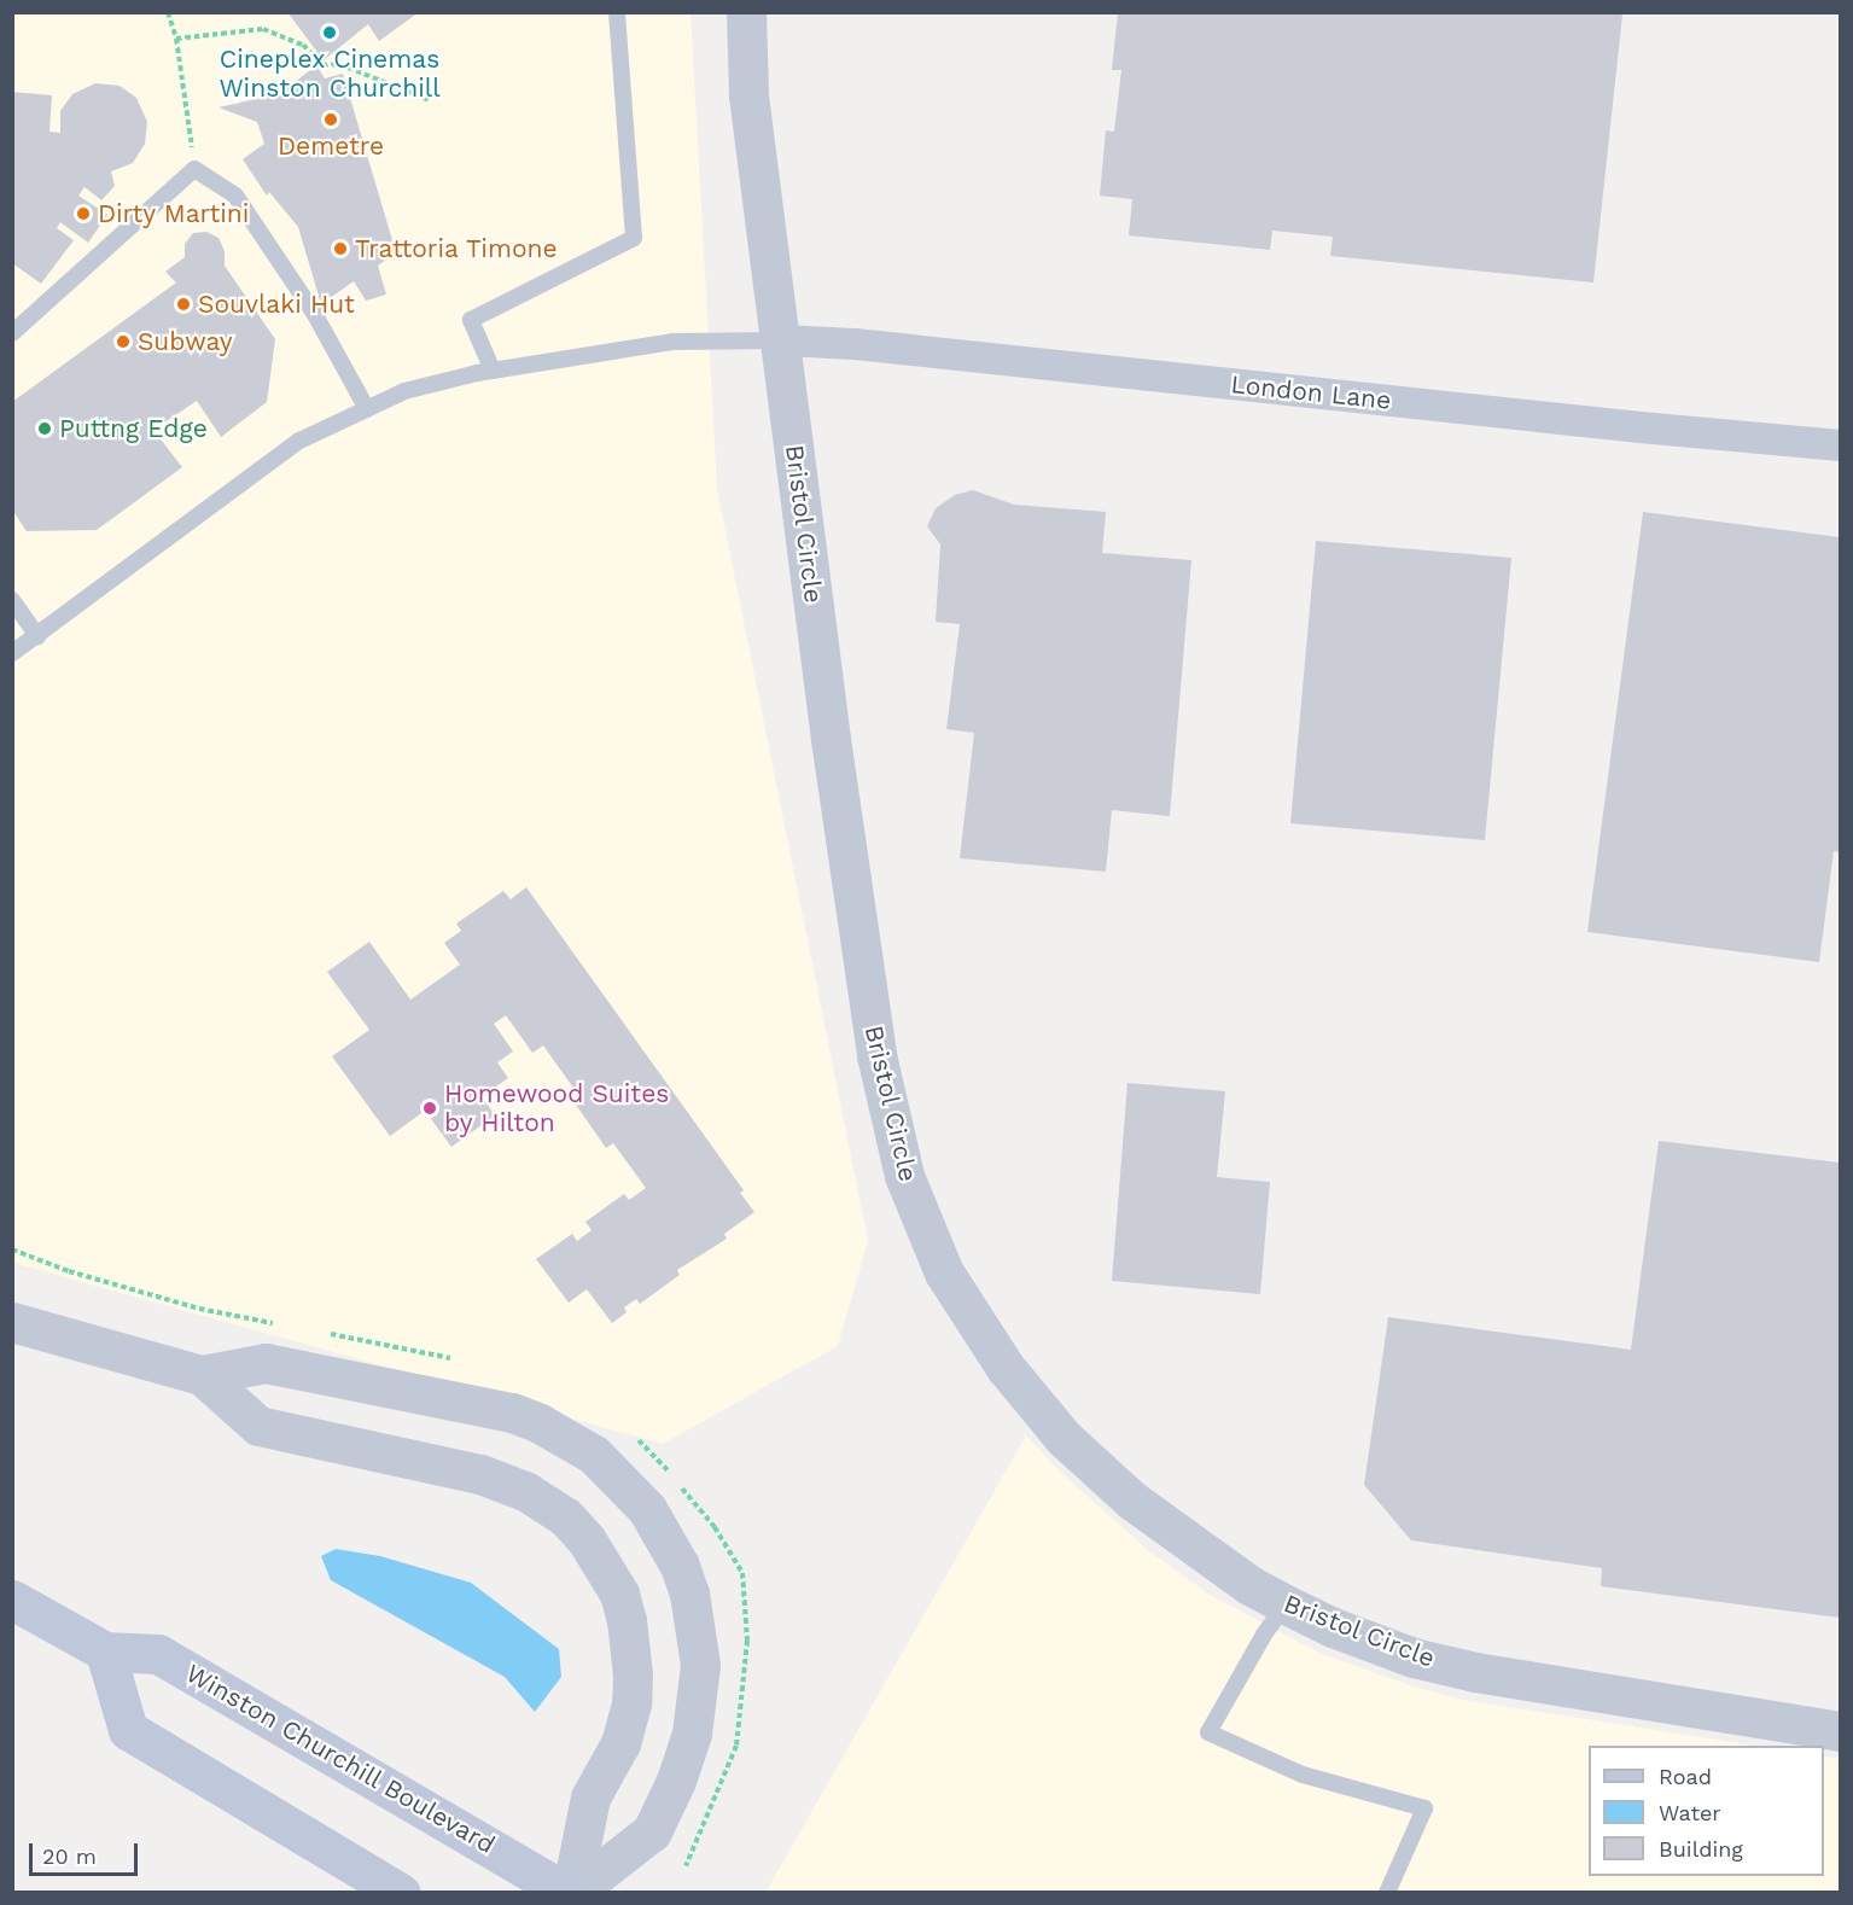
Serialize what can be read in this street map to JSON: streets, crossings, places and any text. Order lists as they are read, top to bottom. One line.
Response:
{"streets":{"main road":["Winston Churchill Boulevard"],"street":["London Lane","Bristol Circle"]},"crossings":[["London Lane","Bristol Circle"]],"places":["Cineplex Cinemas Winston Churchill","Demetre","Dirty Martini","Trattoria Timone","Souvlaki Hut","Subway","Puttng Edge","Homewood Suites by Hilton"],"legend":["Road","Water","Building"],"scale_bar":"20 m"}
